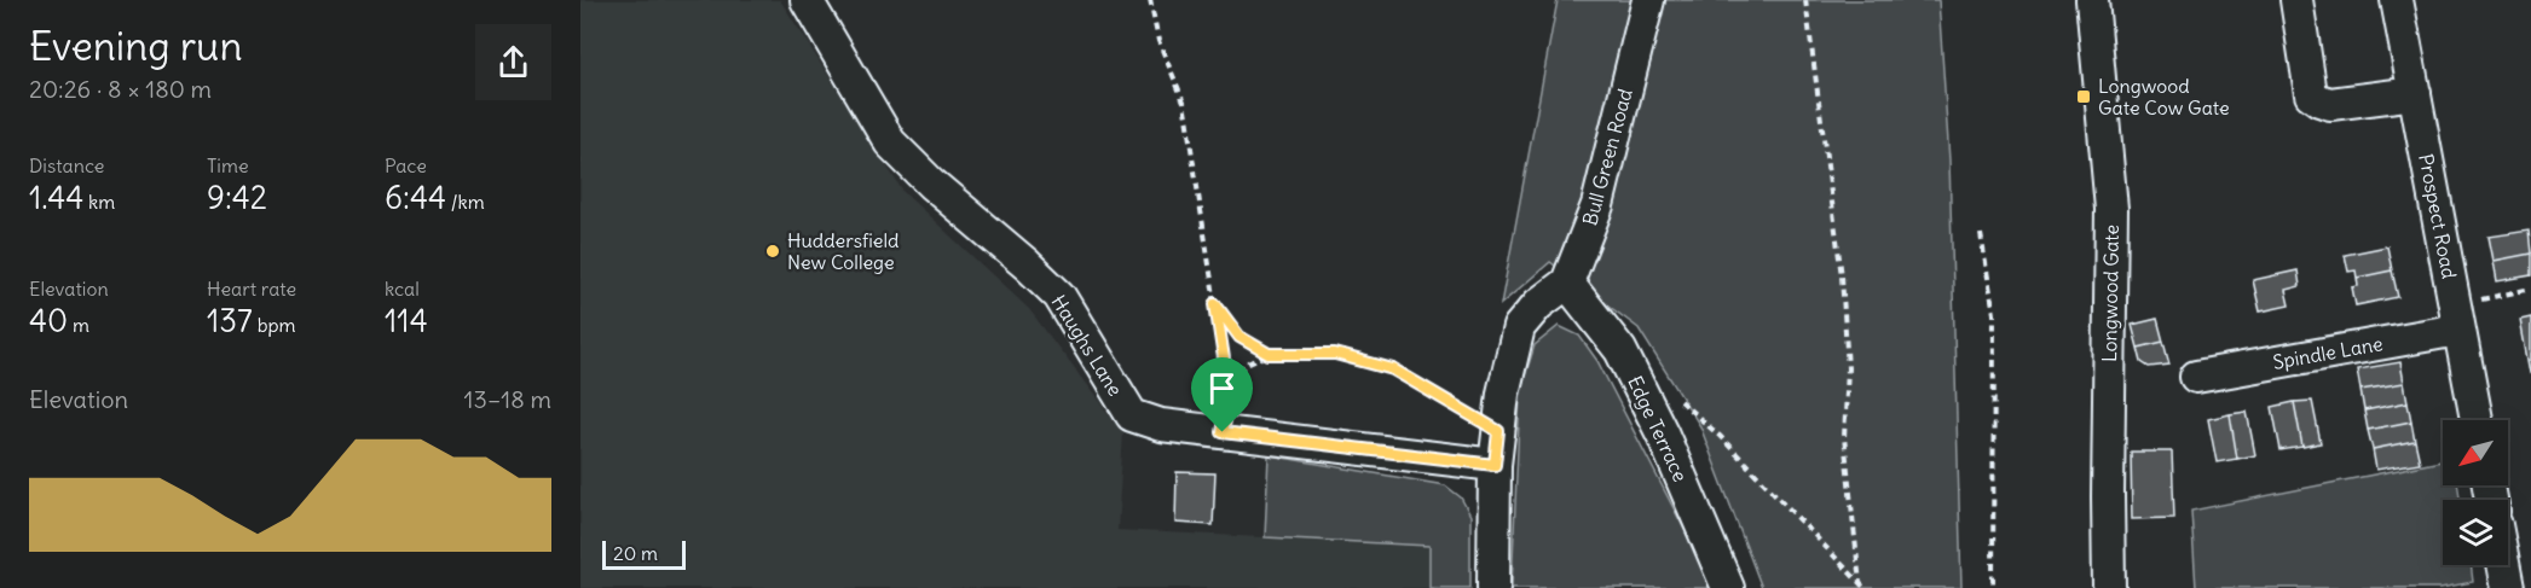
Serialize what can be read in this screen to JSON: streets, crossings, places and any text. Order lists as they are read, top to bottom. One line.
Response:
{"streets":{"street":["Bull Green Road","Prospect Road","Longwood Gate","Haughs Lane","Spindle Lane","Edge Terrace"]},"crossings":[["Bull Green Road","Edge Terrace"],["Prospect Road","Spindle Lane"]],"places":{"transit":["Longwood Gate Cow Gate"],"other":["Huddersfield New College"]},"scale_bar":"20 m","north":"bottom left","page":{"heading":["Evening run","20:26 · 8 × 180 m"],"stats":[["Distance","1.44 km"],["Time","9:42"],["Pace","6:44 /km"],["Elevation","40 m"],["Heart rate","137 bpm"],["kcal","114"]],"chart":["Elevation","13–18 m"],"scale":"20 m"}}
